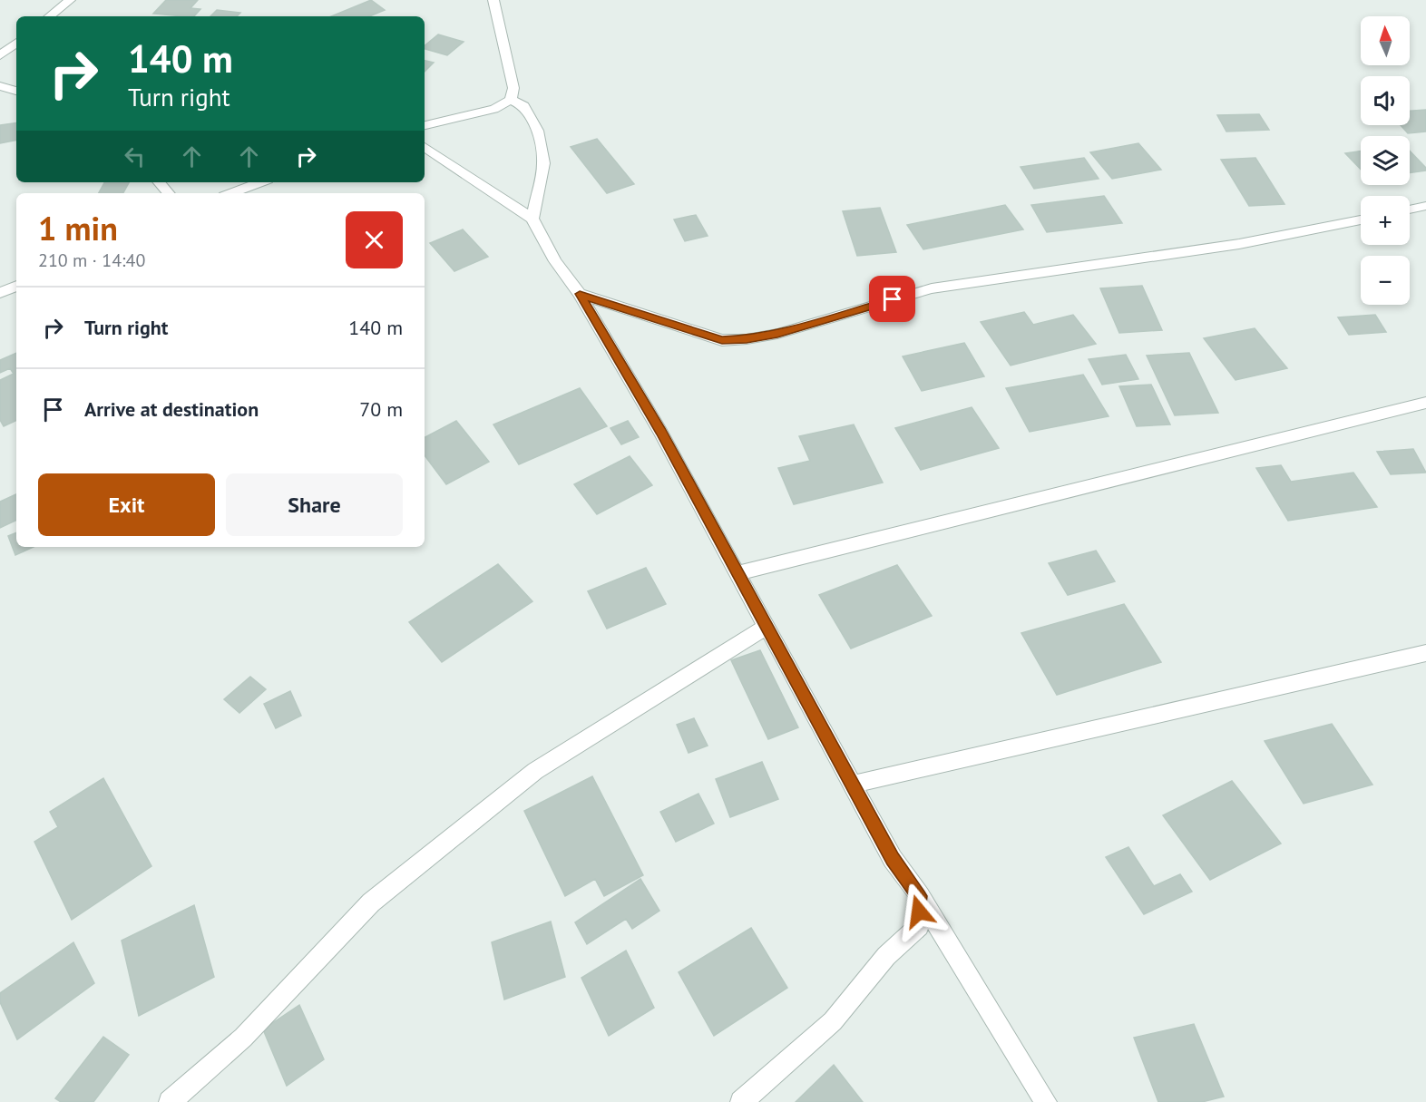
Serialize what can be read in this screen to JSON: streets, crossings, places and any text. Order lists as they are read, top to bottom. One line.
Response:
{"north":"top","page":{"map_buttons":["+","−"],"turn":["140 m","Turn right"],"heading":["1 min","210 m · 14:40"],"list":[{"name":"Turn right","value":"140 m"},{"name":"Arrive at destination","value":"70 m"}],"buttons":["Exit","Share"]}}
